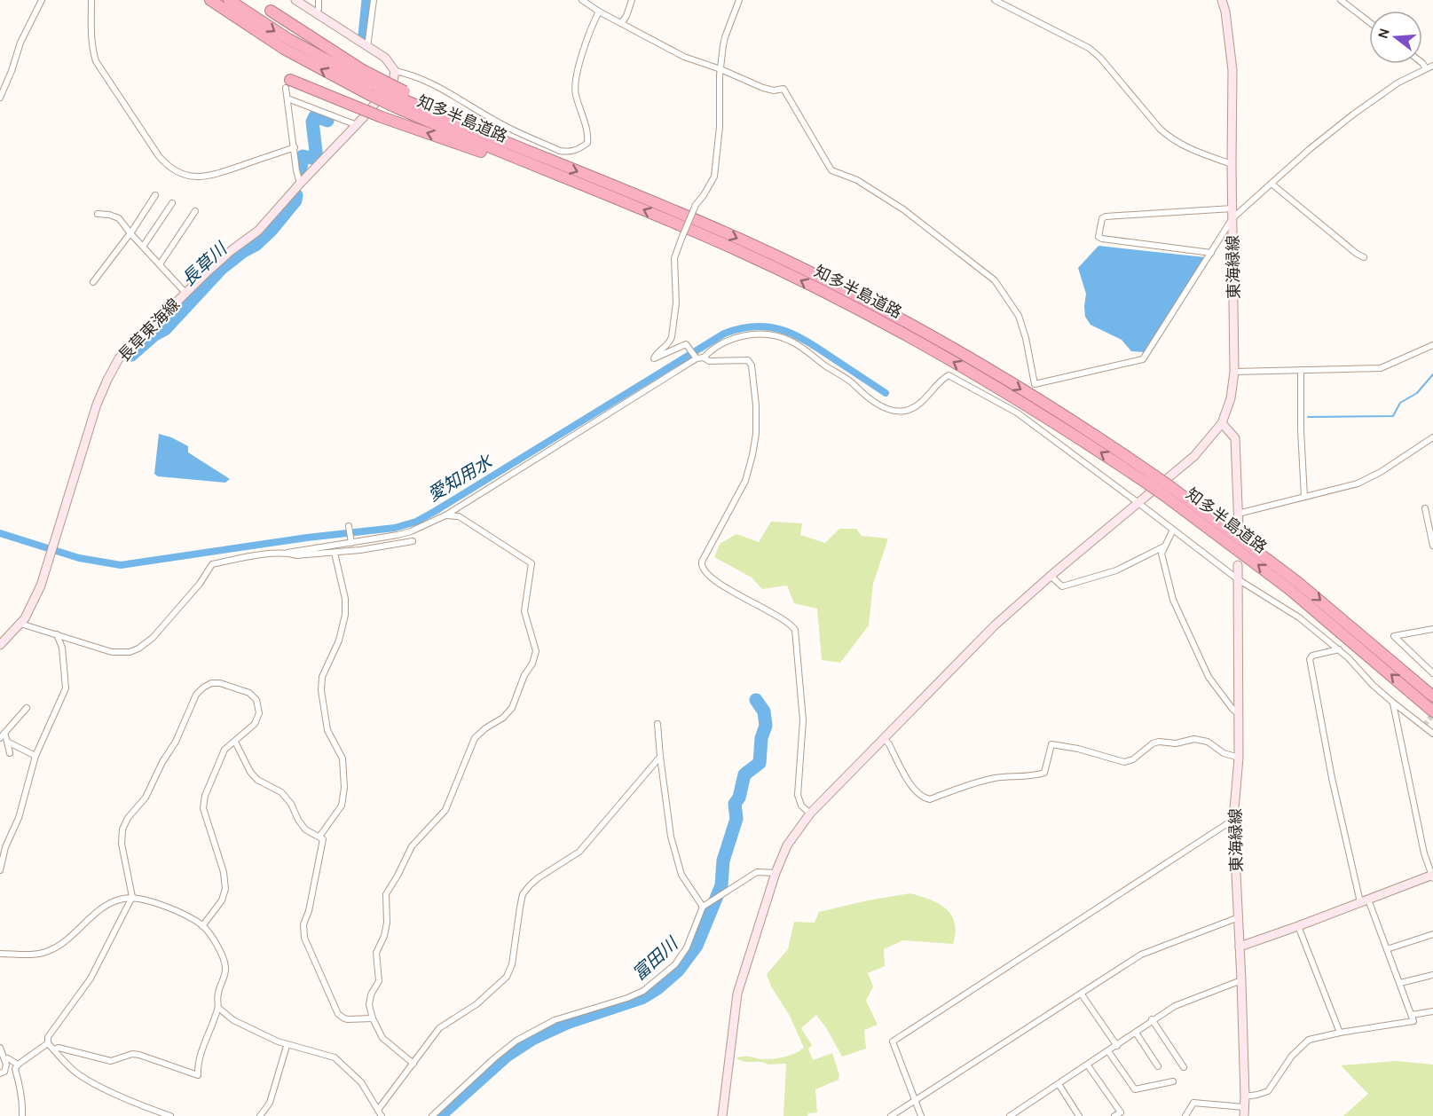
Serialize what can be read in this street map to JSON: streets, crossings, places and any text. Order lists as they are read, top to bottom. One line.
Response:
{"streets":{"highway":["知多半島道路"],"main road":["東海緑線","長草東海線"]},"water":["長草川","愛知用水","富田川"],"north":"left"}
